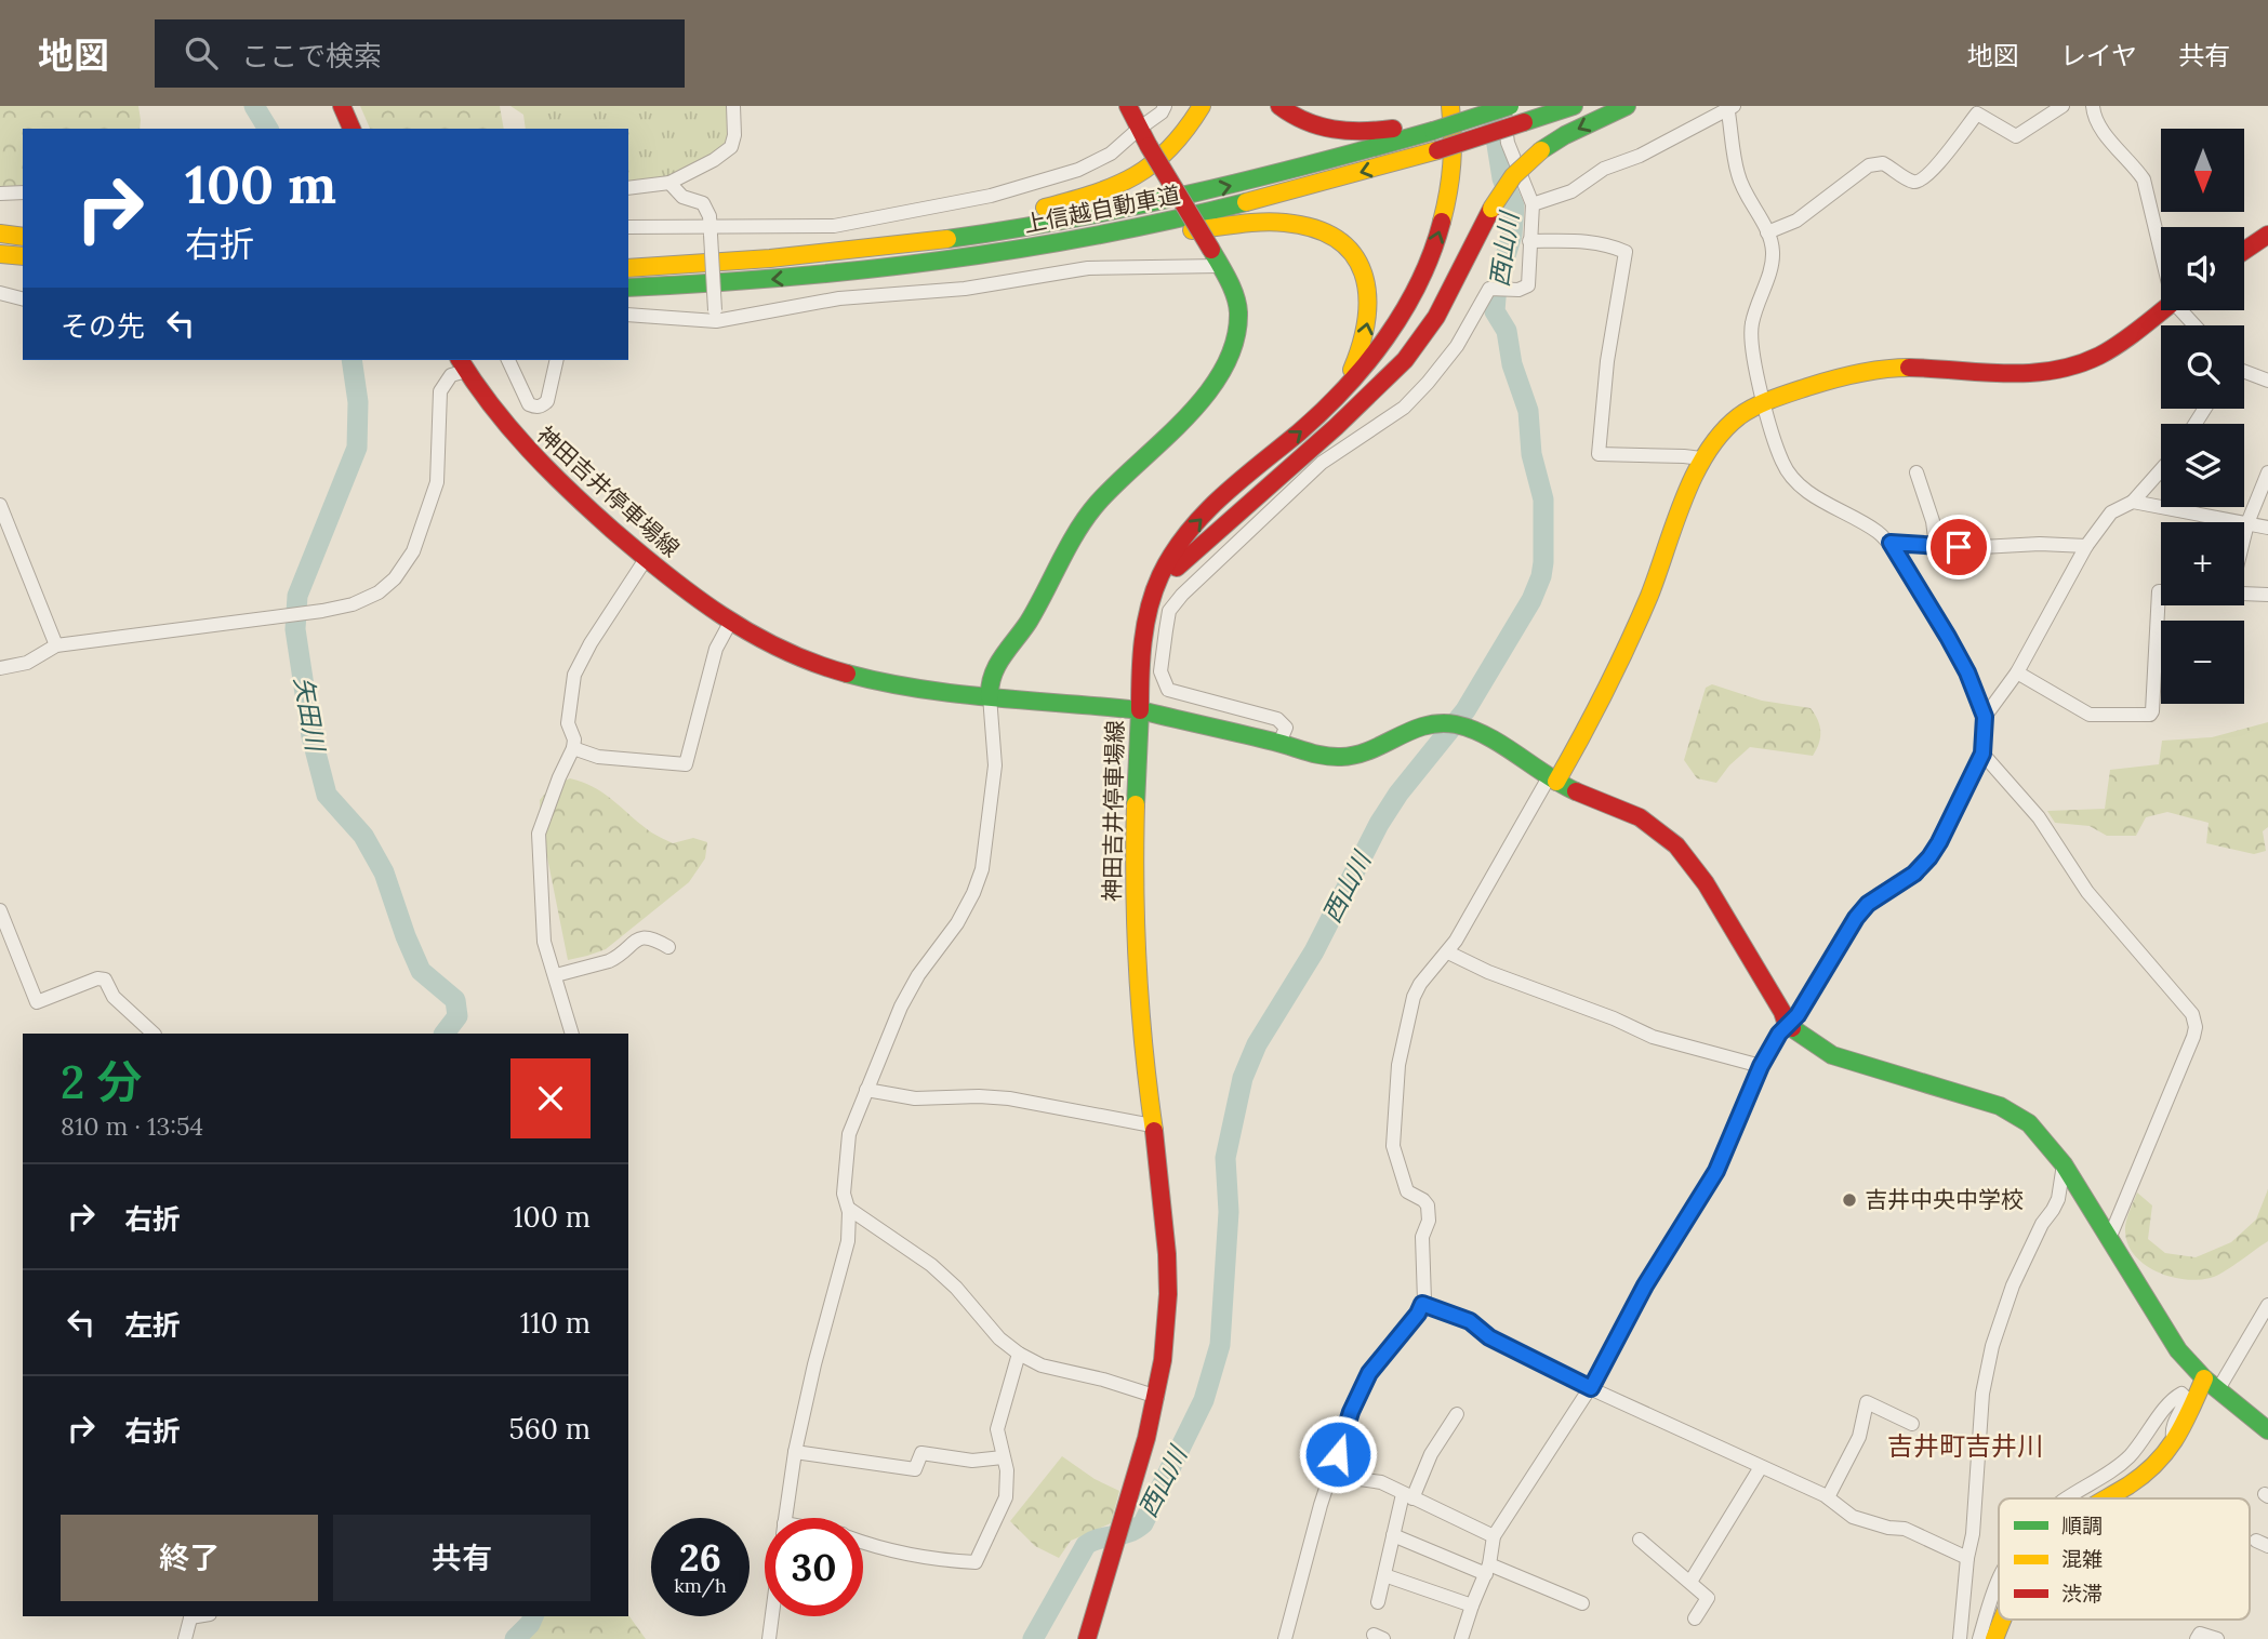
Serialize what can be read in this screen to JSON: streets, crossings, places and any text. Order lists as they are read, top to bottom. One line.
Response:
{"streets":{"main road":["上信越自動車道","神田吉井停車場線"]},"districts":["吉井町吉井川"],"water":["西山川","矢田川"],"places":["吉井中央中学校"],"legend":["順調","混雑","渋滞"],"north":"bottom","page":{"header":"地図","search":"ここで検索","nav":["地図","レイヤ","共有"],"map_buttons":["+","−"],"turn":["100 m","右折"],"then":"その先","heading":["2 分","810 m · 13:54"],"list":[{"name":"右折","value":"100 m"},{"name":"左折","value":"110 m"},{"name":"右折","value":"560 m"}],"buttons":["終了","共有"],"speed":"26 km/h","limit":"30"}}
